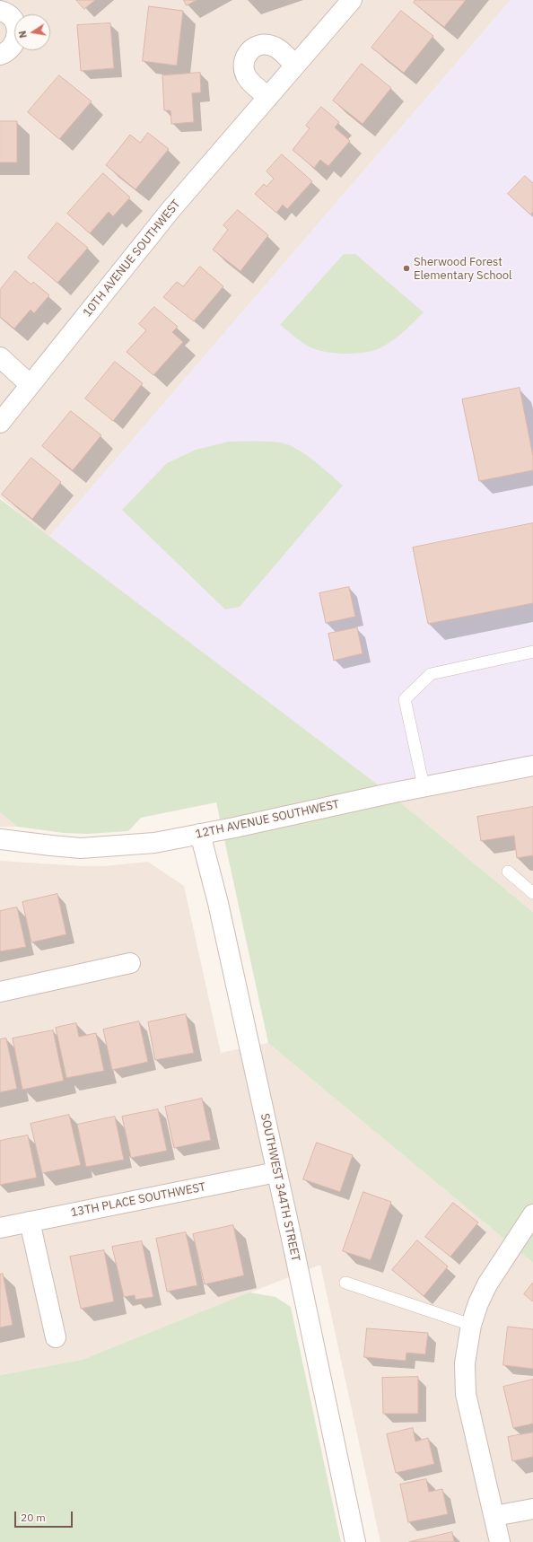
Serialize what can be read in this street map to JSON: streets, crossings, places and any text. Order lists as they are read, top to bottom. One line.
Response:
{"streets":{"street":["10TH AVENUE SOUTHWEST","12TH AVENUE SOUTHWEST","SOUTHWEST 344TH STREET","13TH PLACE SOUTHWEST"]},"crossings":[["12TH AVENUE SOUTHWEST","SOUTHWEST 344TH STREET"],["SOUTHWEST 344TH STREET","13TH PLACE SOUTHWEST"]],"places":["Sherwood Forest Elementary School"],"scale_bar":"20 m","north":"left"}
